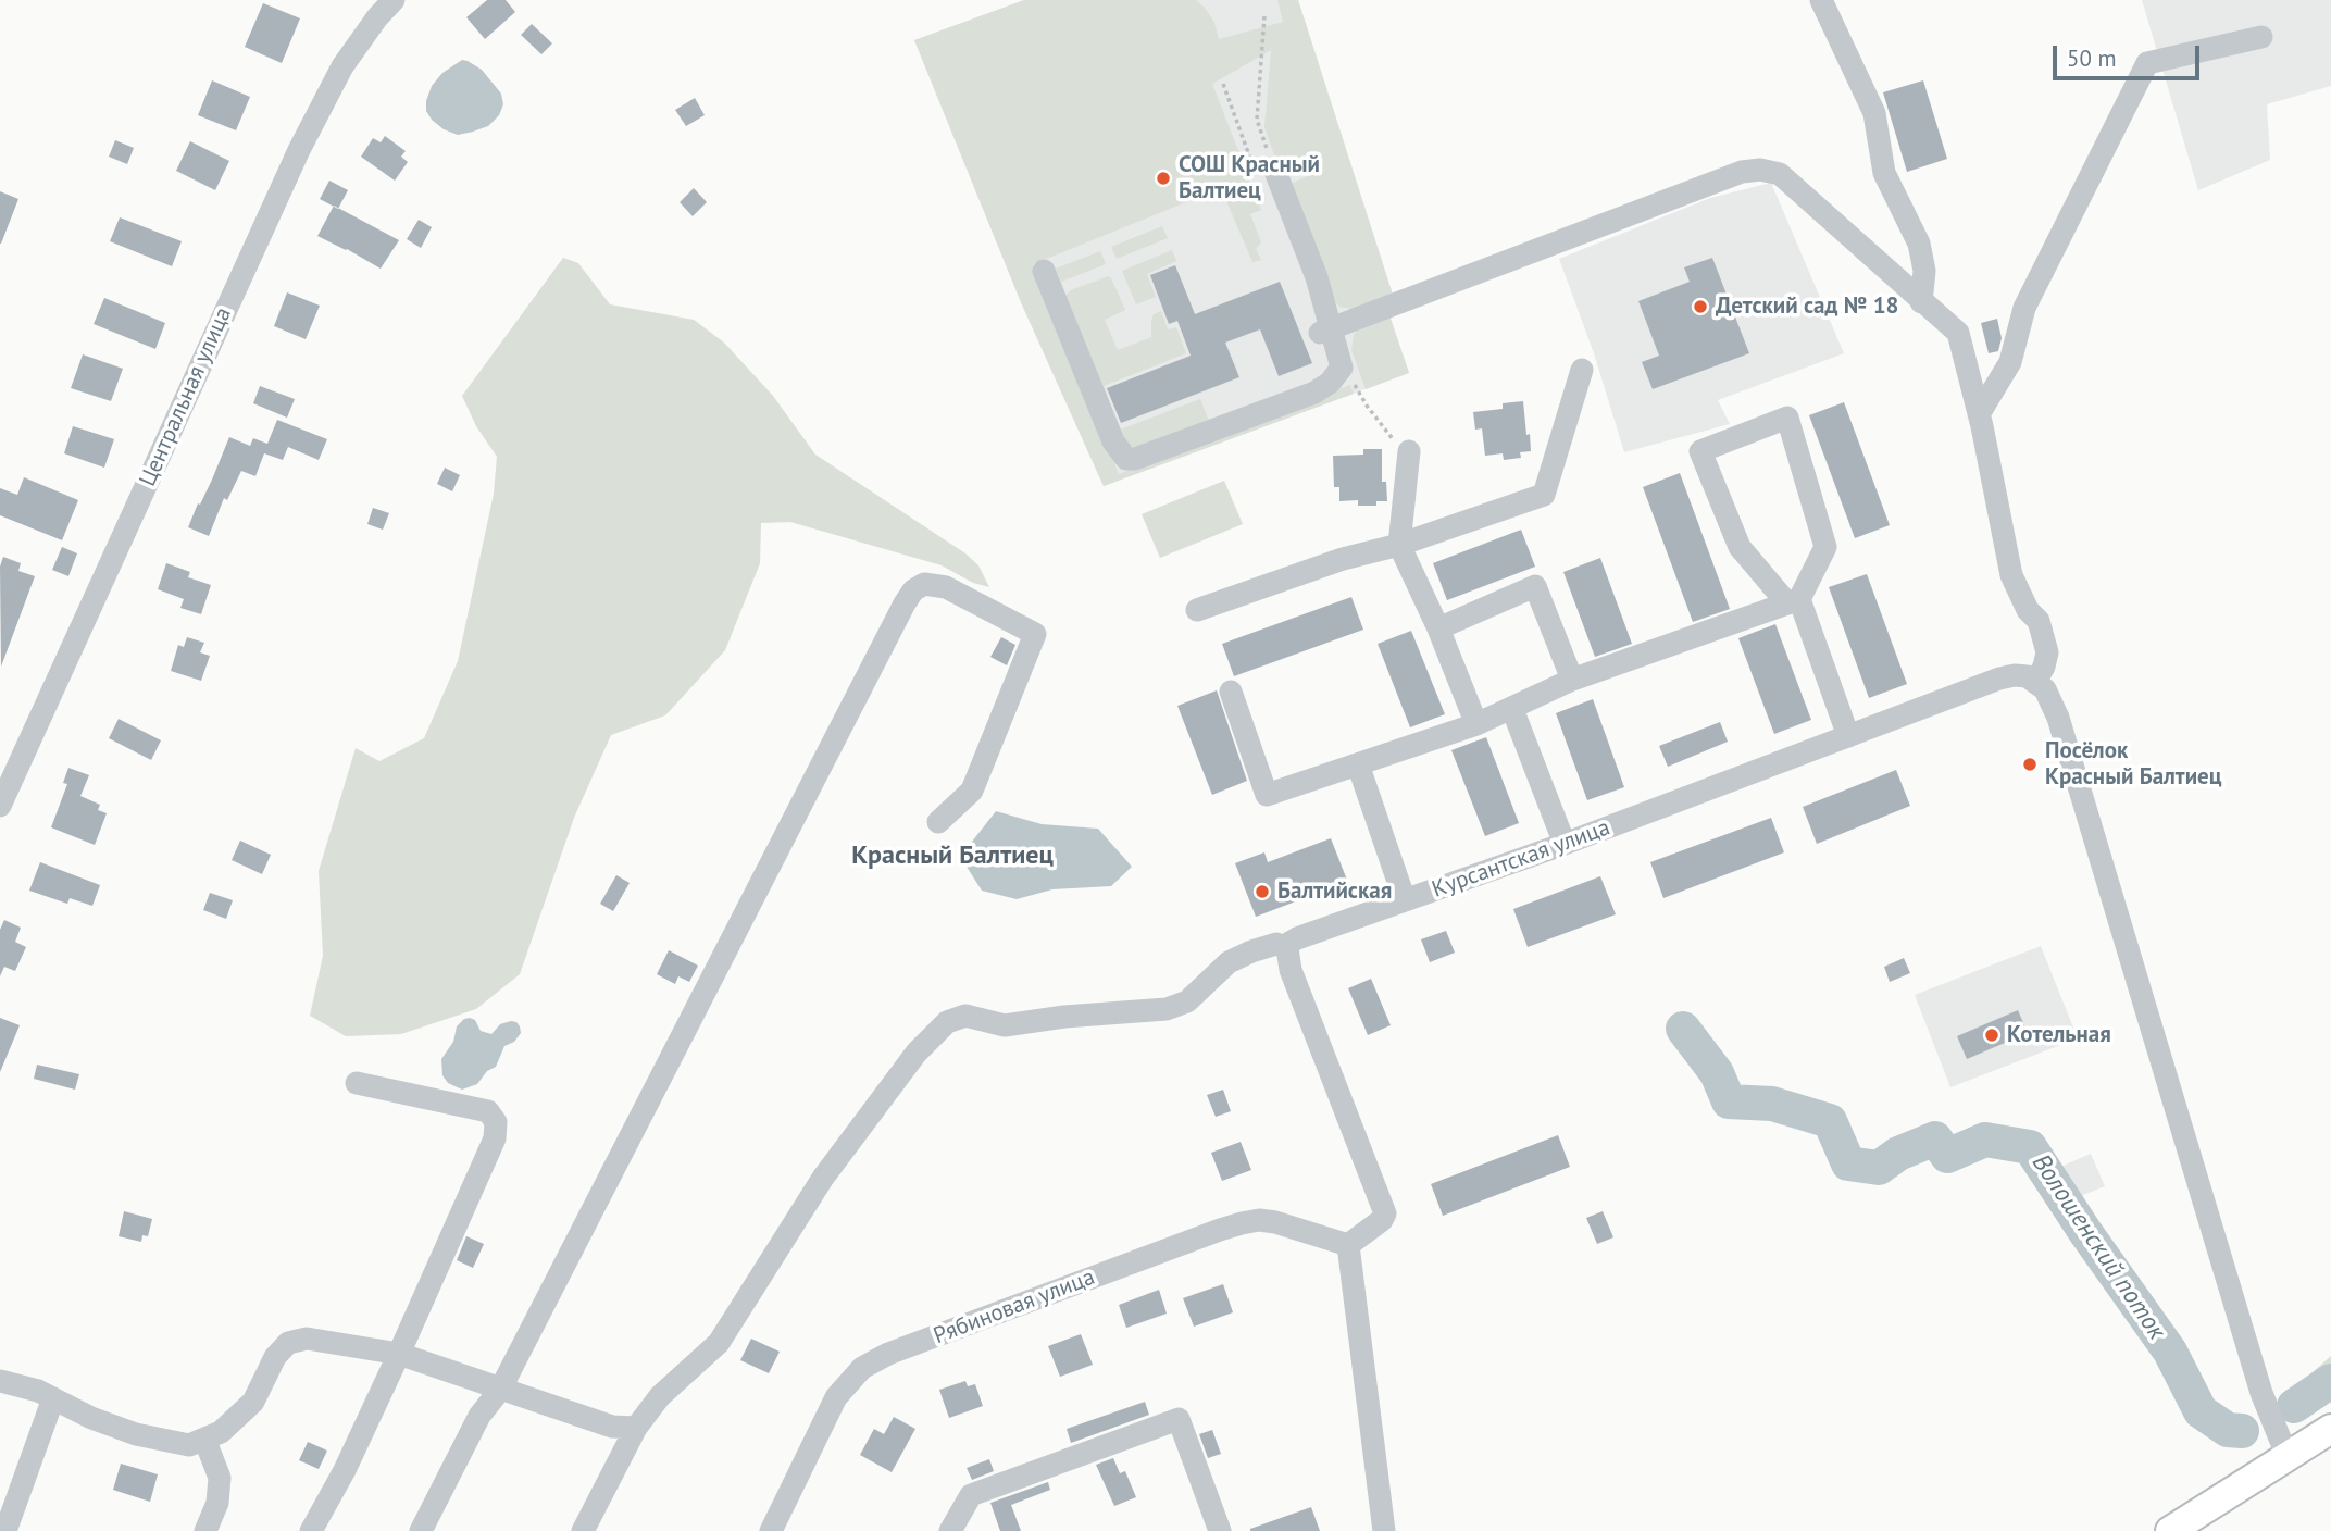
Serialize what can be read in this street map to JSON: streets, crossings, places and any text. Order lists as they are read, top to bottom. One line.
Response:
{"streets":{"street":["Центральная улица","Курсантская улица","Рябиновая улица"]},"districts":["Красный Балтиец"],"water":["Волошенский поток"],"places":["СОШ Красный Балтиец","Детский сад № 18","Посёлок Красный Балтиец","Балтийская","Котельная"],"scale_bar":"50 m"}
